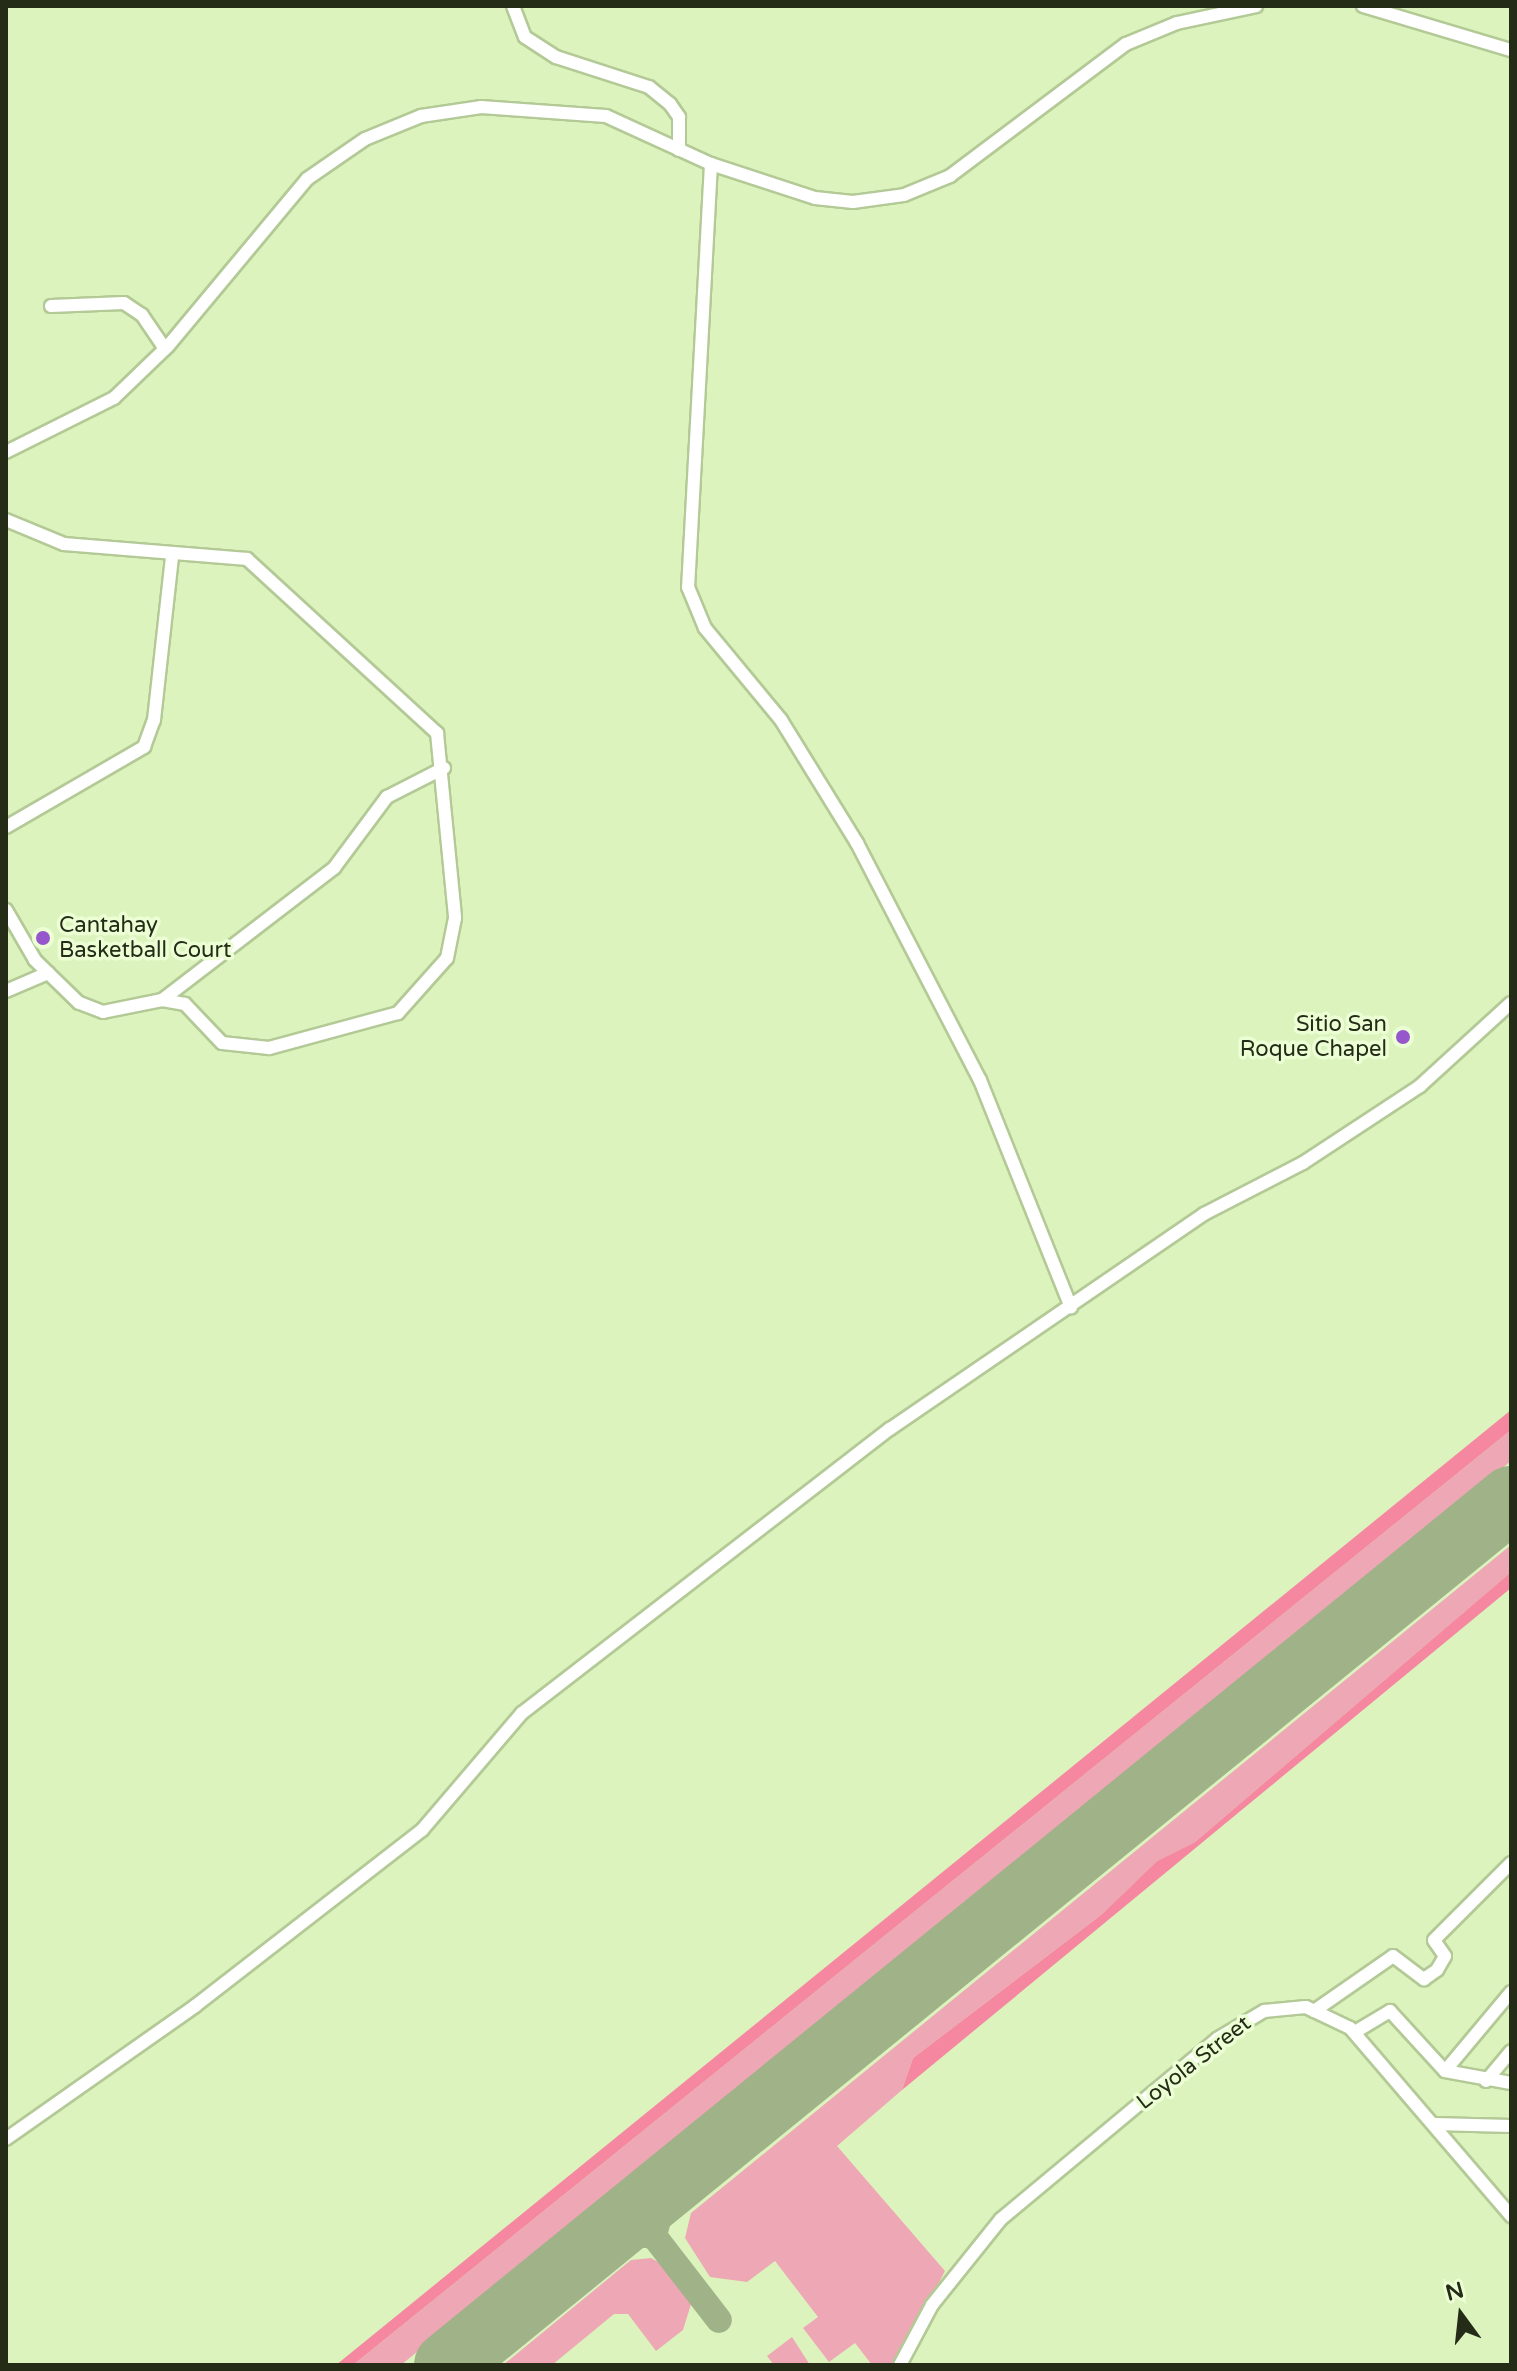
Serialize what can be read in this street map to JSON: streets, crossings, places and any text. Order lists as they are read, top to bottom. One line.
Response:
{"streets":{"street":["Loyola Street"]},"places":["Cantahay Basketball Court","Sitio San Roque Chapel"],"north":"top"}
